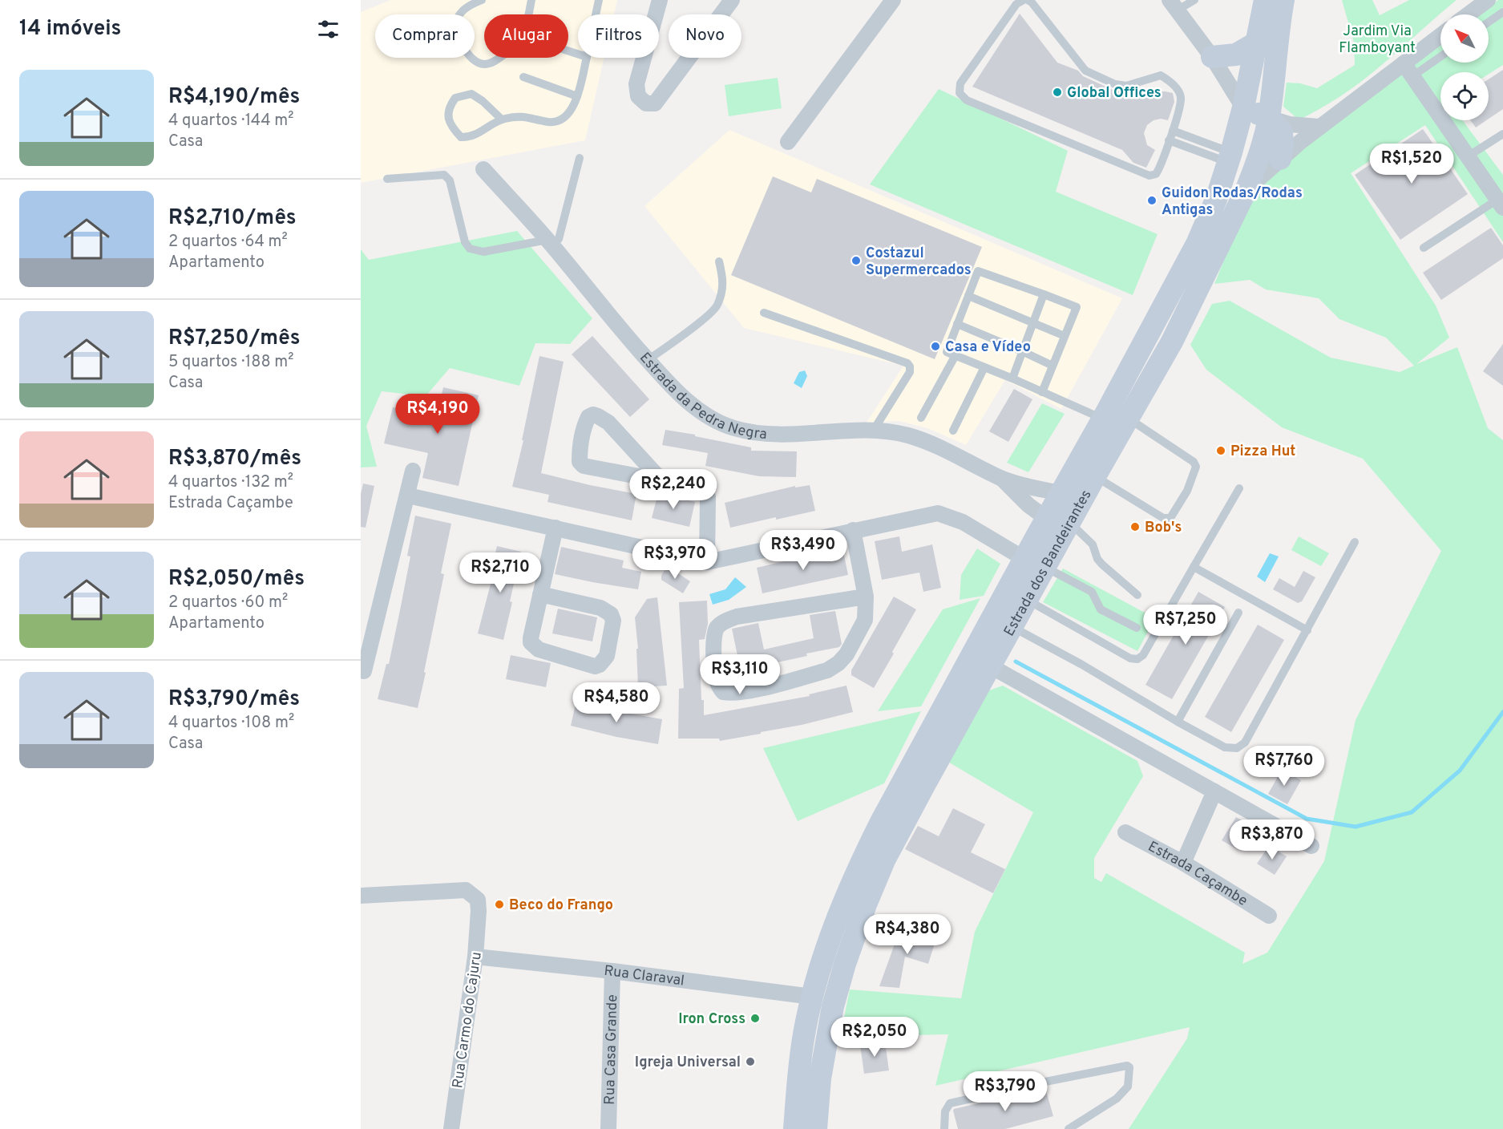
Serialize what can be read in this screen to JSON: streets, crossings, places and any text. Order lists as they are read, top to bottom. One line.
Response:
{"streets":{"main road":["Estrada dos Bandeirantes"],"street":["Estrada da Pedra Negra","Estrada Caçambe","Rua Claraval","Rua Carmo do Cajuru","Rua Casa Grande"]},"crossings":[["Estrada da Pedra Negra","Estrada dos Bandeirantes"],["Estrada dos Bandeirantes","Rua Claraval"],["Rua Claraval","Rua Carmo do Cajuru"],["Rua Claraval","Rua Casa Grande"]],"parks":["Jardim Via Flamboyant"],"places":["Global Offices","Guidon Rodas/Rodas Antigas","Costazul Supermercados","Casa e Vídeo","Pizza Hut","Bob's","Beco do Frango","Iron Cross","Igreja Universal"],"north":"top left","page":{"heading":"14 imóveis","chip":["Comprar","Alugar","Filtros","Novo"],"list":[{"name":"R$4,190/mês","note":"4 quartos · 144 m² · Casa"},{"name":"R$2,710/mês","note":"2 quartos · 64 m² · Apartamento"},{"name":"R$7,250/mês","note":"5 quartos · 188 m² · Casa"},{"name":"R$3,870/mês","note":"4 quartos · 132 m² · Estrada Caçambe"},{"name":"R$2,050/mês","note":"2 quartos · 60 m² · Apartamento"},{"name":"R$3,790/mês","note":"4 quartos · 108 m² · Casa"}],"price":["R$1,520","R$4,190","R$2,240","R$3,490","R$3,970","R$2,710","R$7,250","R$3,110","R$4,580","R$7,760","R$3,870","R$4,380","R$2,050","R$3,790"]}}
